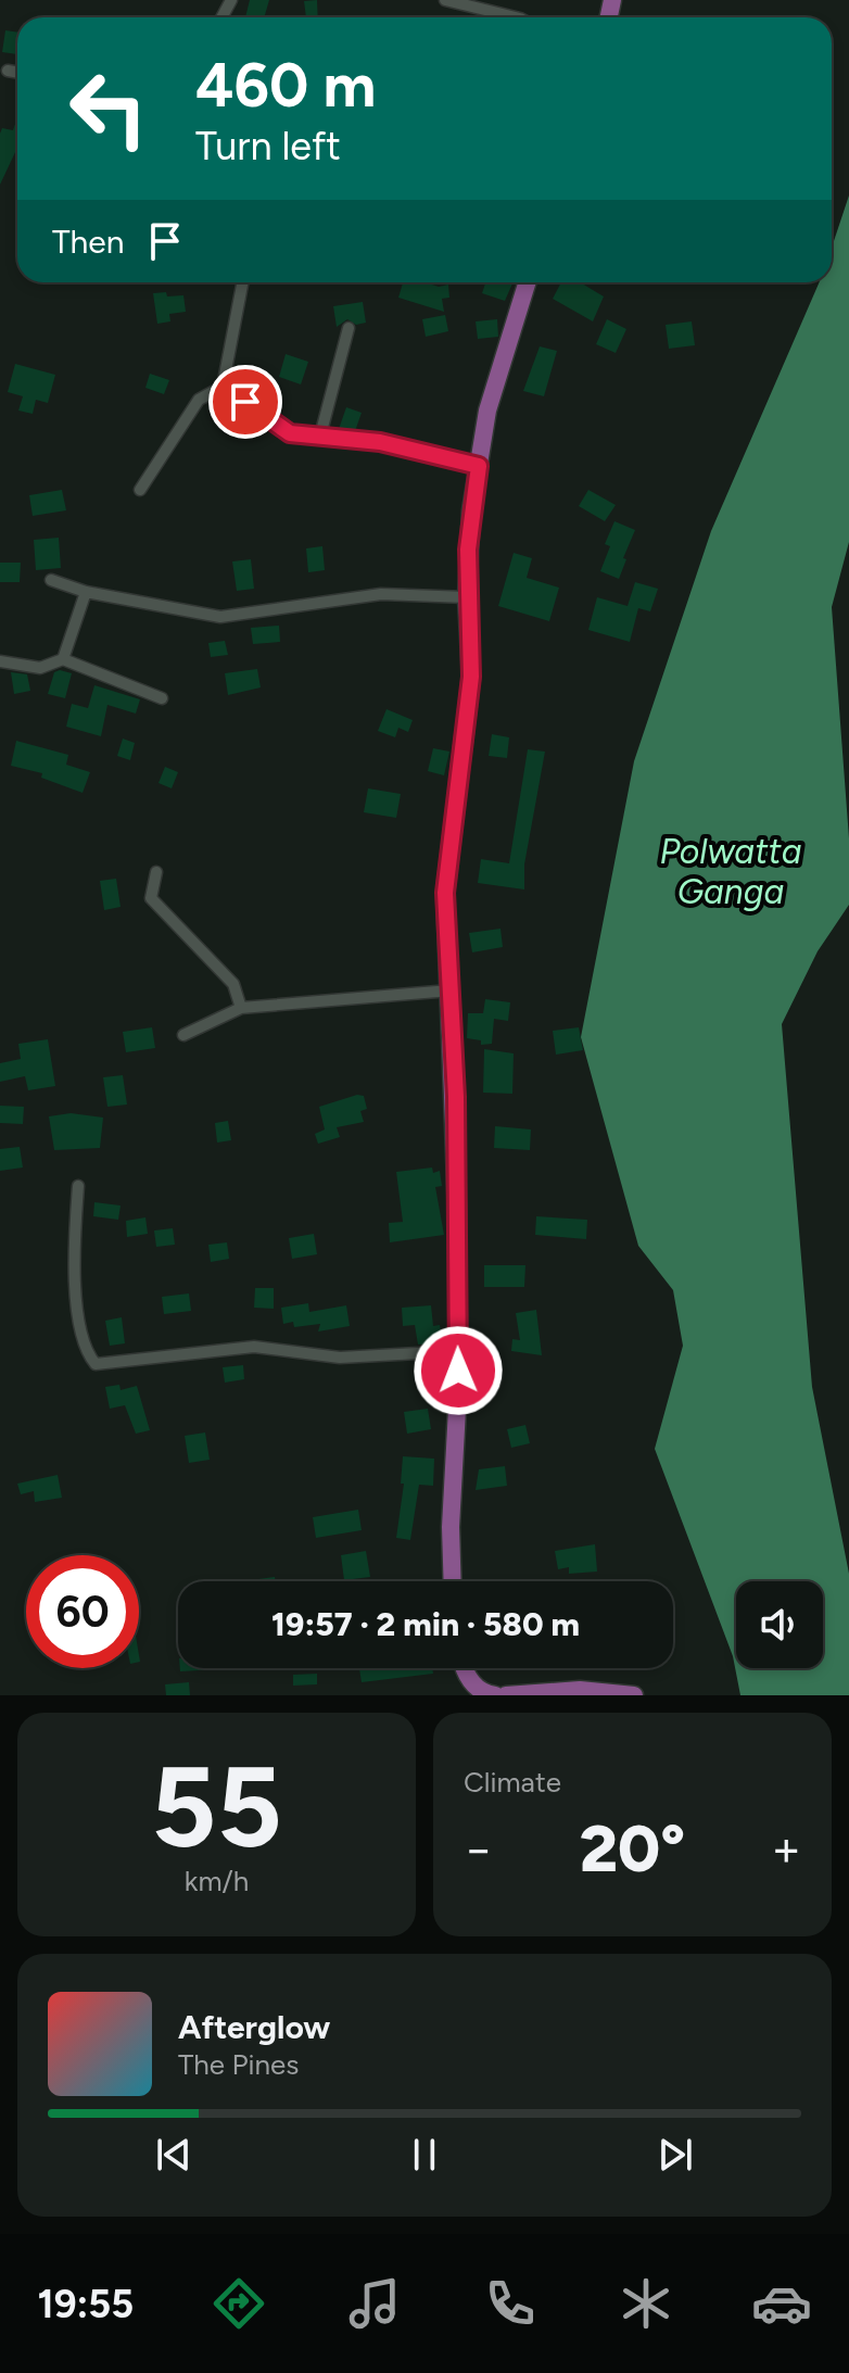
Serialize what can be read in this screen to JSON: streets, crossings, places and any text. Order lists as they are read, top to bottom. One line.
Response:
{"water":["Polwatta Ganga"],"page":{"turn":["460 m","Turn left"],"then":"Then","limit":"60","trip":"19:57 · 2 min · 580 m","tile":[["55","km/h"],"Climate"],"heat":["−","20°","+"],"song":["Afterglow","The Pines"],"tabs":"19:55"}}
